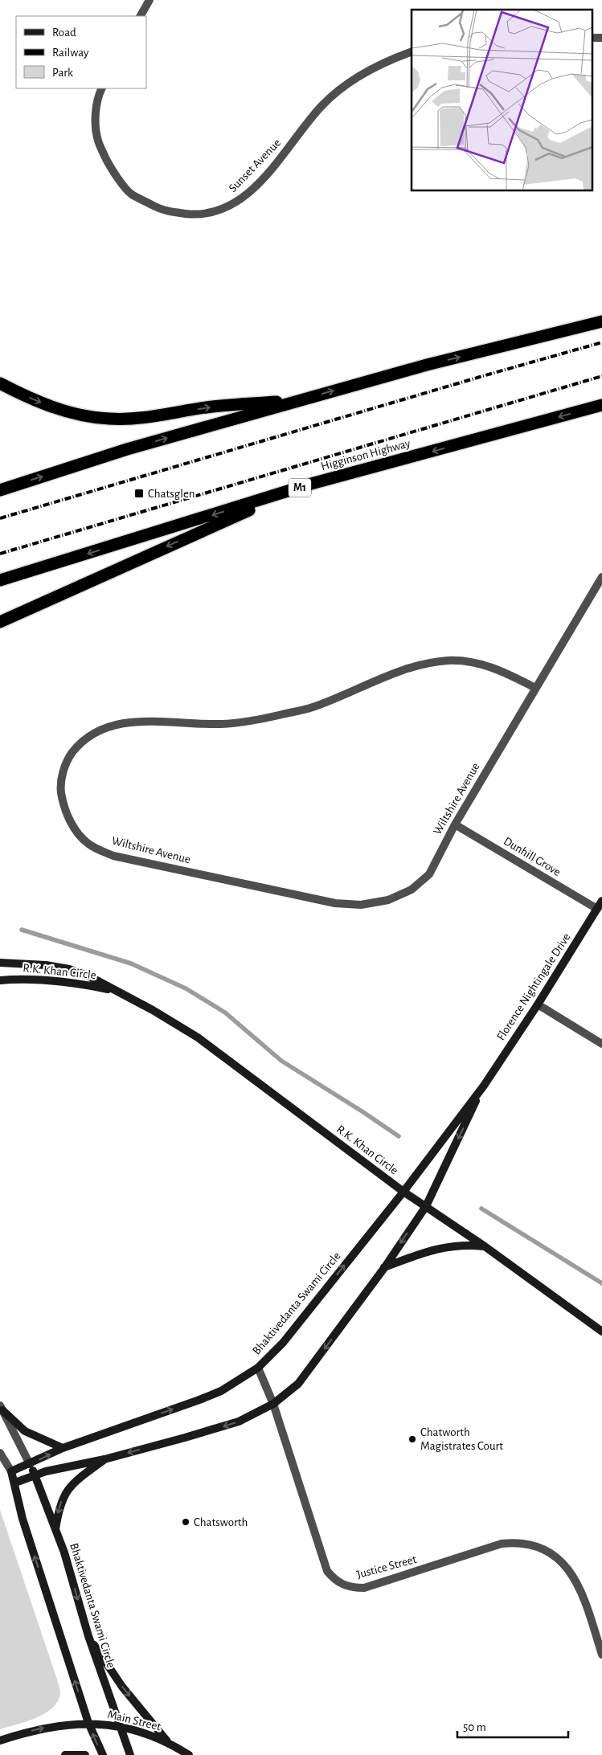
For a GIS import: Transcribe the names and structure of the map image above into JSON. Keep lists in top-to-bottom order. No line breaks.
{"streets":{"highway":["Higginson Highway","M1"],"street":["Sunset Avenue","Wiltshire Avenue","Dunhill Grove","R.K. Khan Circle","Florence Nightingale Drive","Bhaktivedanta Swami Circle","Justice Street","Main Street"]},"crossings":[["Wiltshire Avenue","Dunhill Grove"],["Dunhill Grove","Florence Nightingale Drive"],["R.K. Khan Circle","Florence Nightingale Drive"],["R.K. Khan Circle","Bhaktivedanta Swami Circle"],["Florence Nightingale Drive","Bhaktivedanta Swami Circle"],["Bhaktivedanta Swami Circle","Justice Street"],["Bhaktivedanta Swami Circle","Main Street"]],"one_way":["Main Street"],"places":{"transit":["Chatsglen"],"other":["Chatworth Magistrates Court","Chatsworth"]},"legend":["Road","Railway","Park"],"scale_bar":"50 m"}
